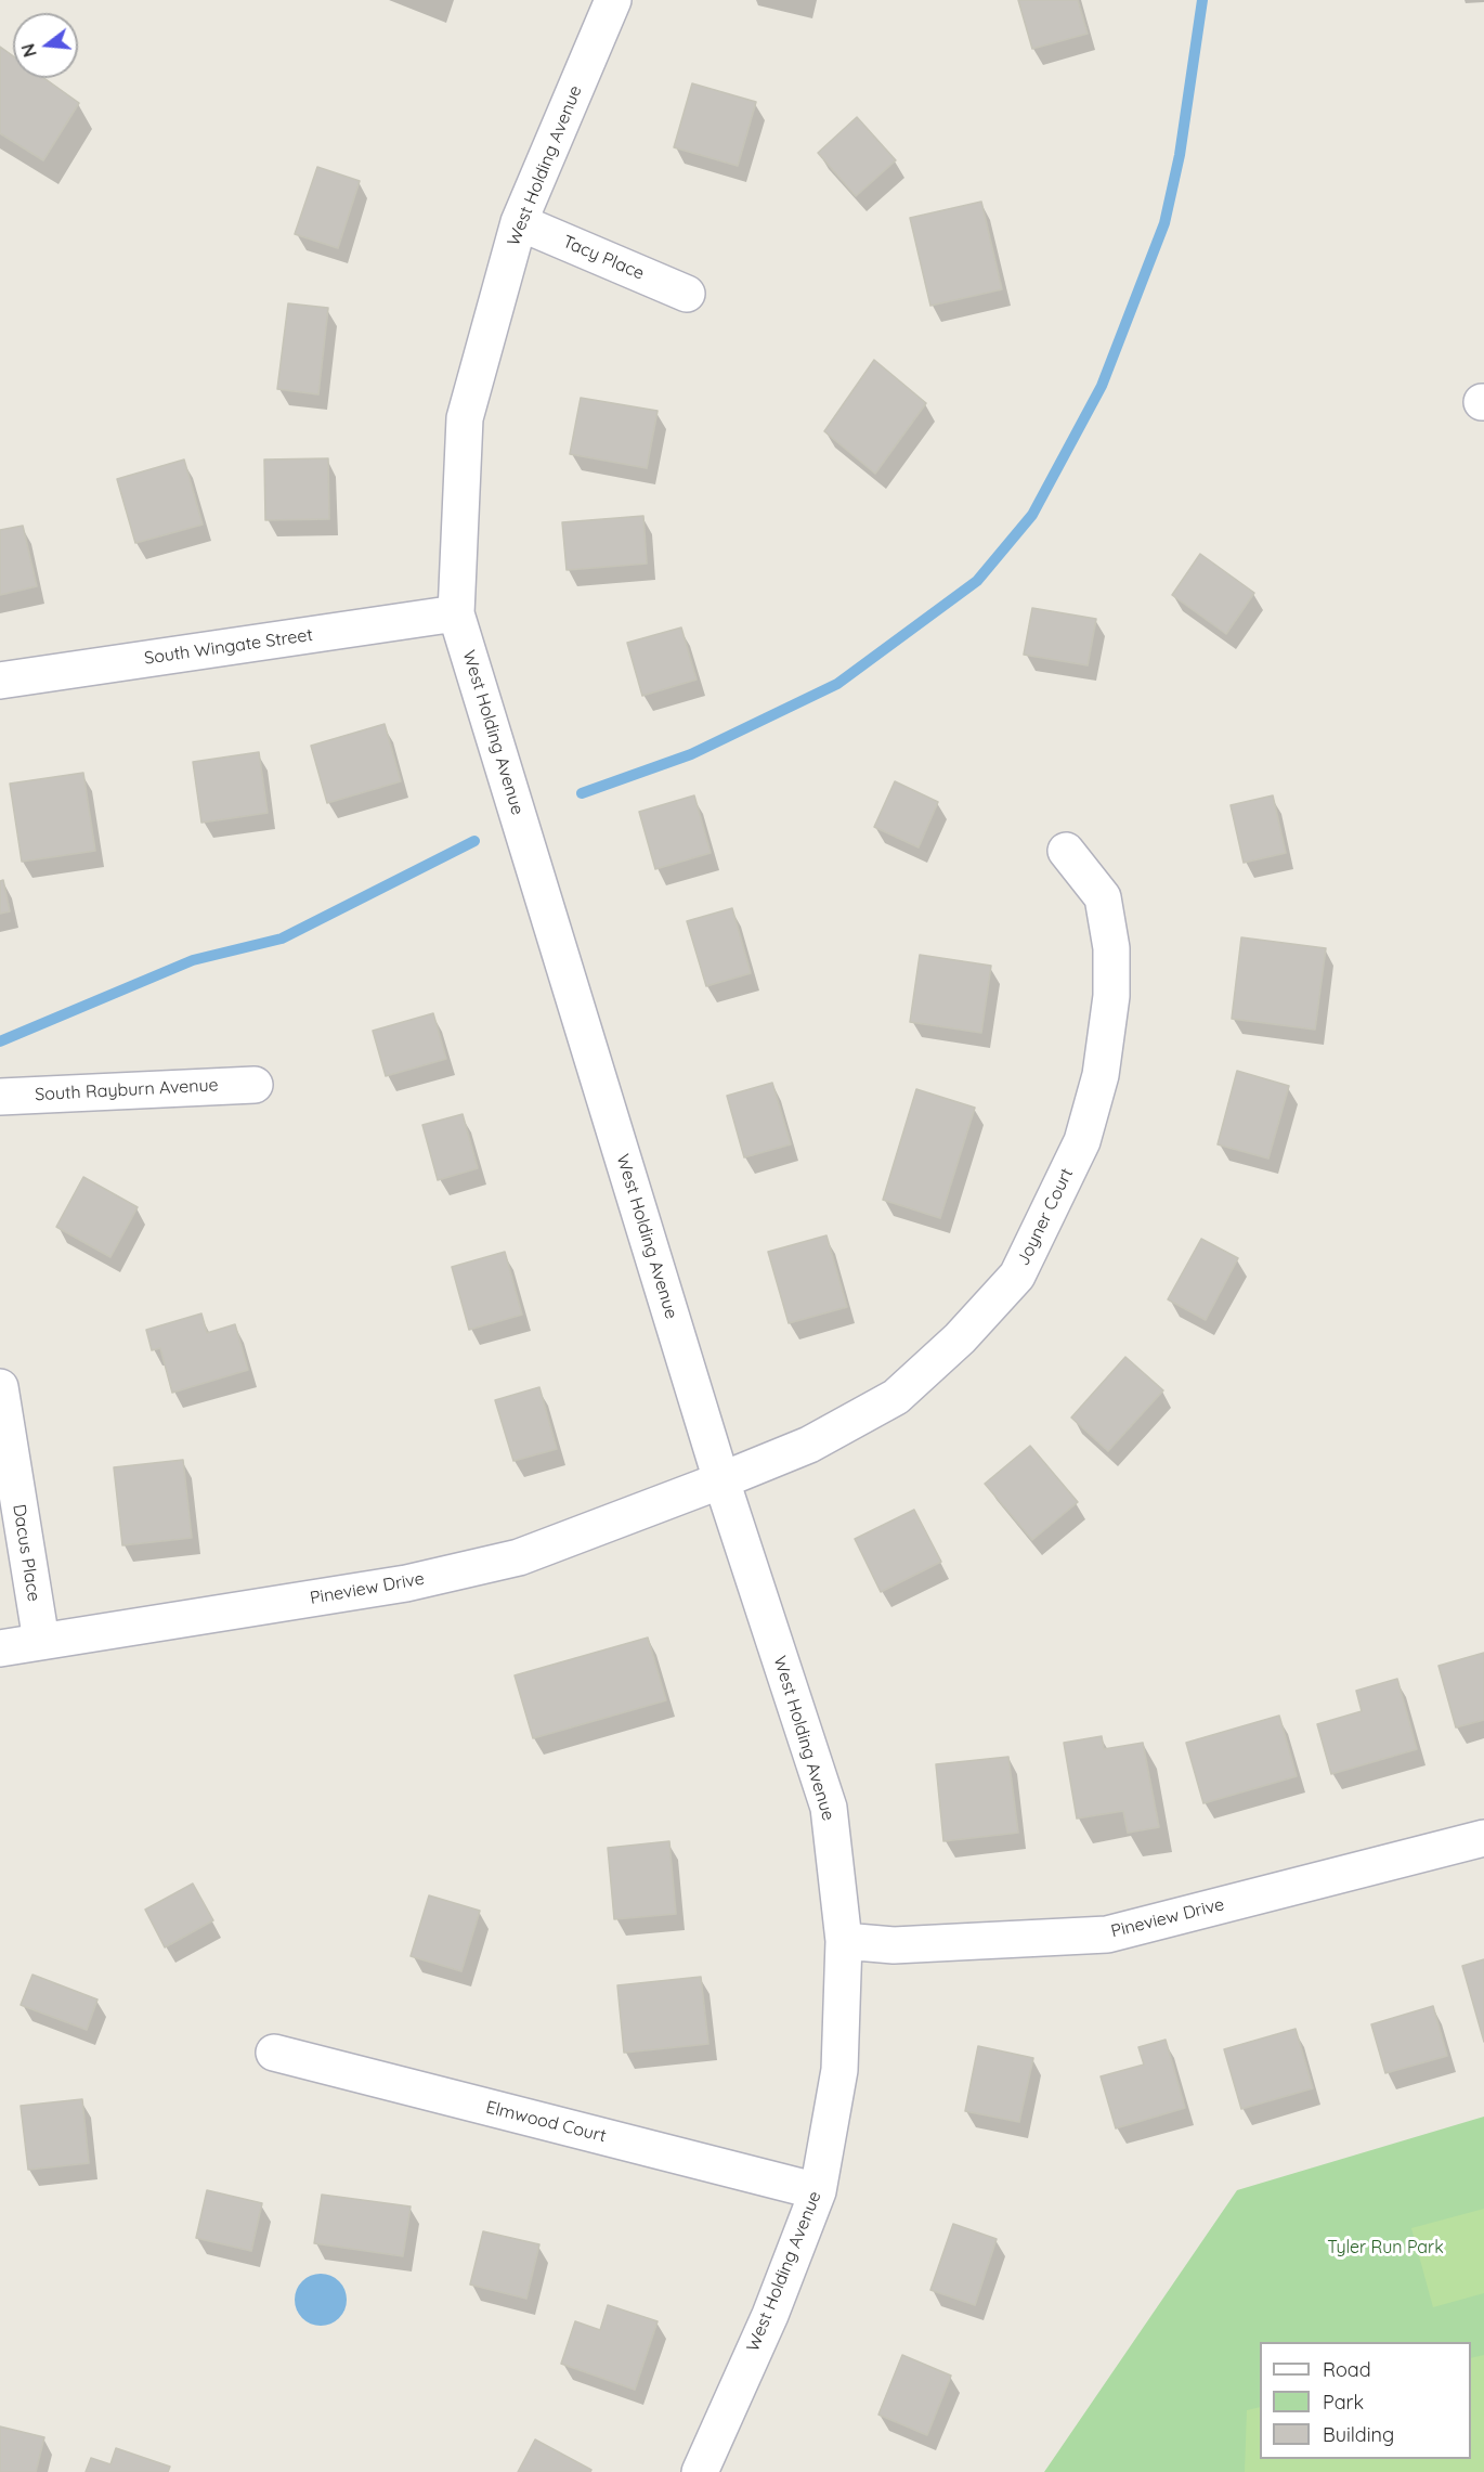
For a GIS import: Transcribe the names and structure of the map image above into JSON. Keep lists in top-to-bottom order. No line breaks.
{"streets":{"street":["West Holding Avenue","Tacy Place","South Wingate Street","South Rayburn Avenue","Joyner Court","Dacus Place","Pineview Drive","Elmwood Court"]},"crossings":[["West Holding Avenue","Tacy Place"],["West Holding Avenue","South Wingate Street"],["West Holding Avenue","Joyner Court"],["West Holding Avenue","Pineview Drive"],["West Holding Avenue","Elmwood Court"],["Joyner Court","Pineview Drive"],["Dacus Place","Pineview Drive"]],"parks":["Tyler Run Park"],"legend":["Road","Park","Building"],"north":"left"}
